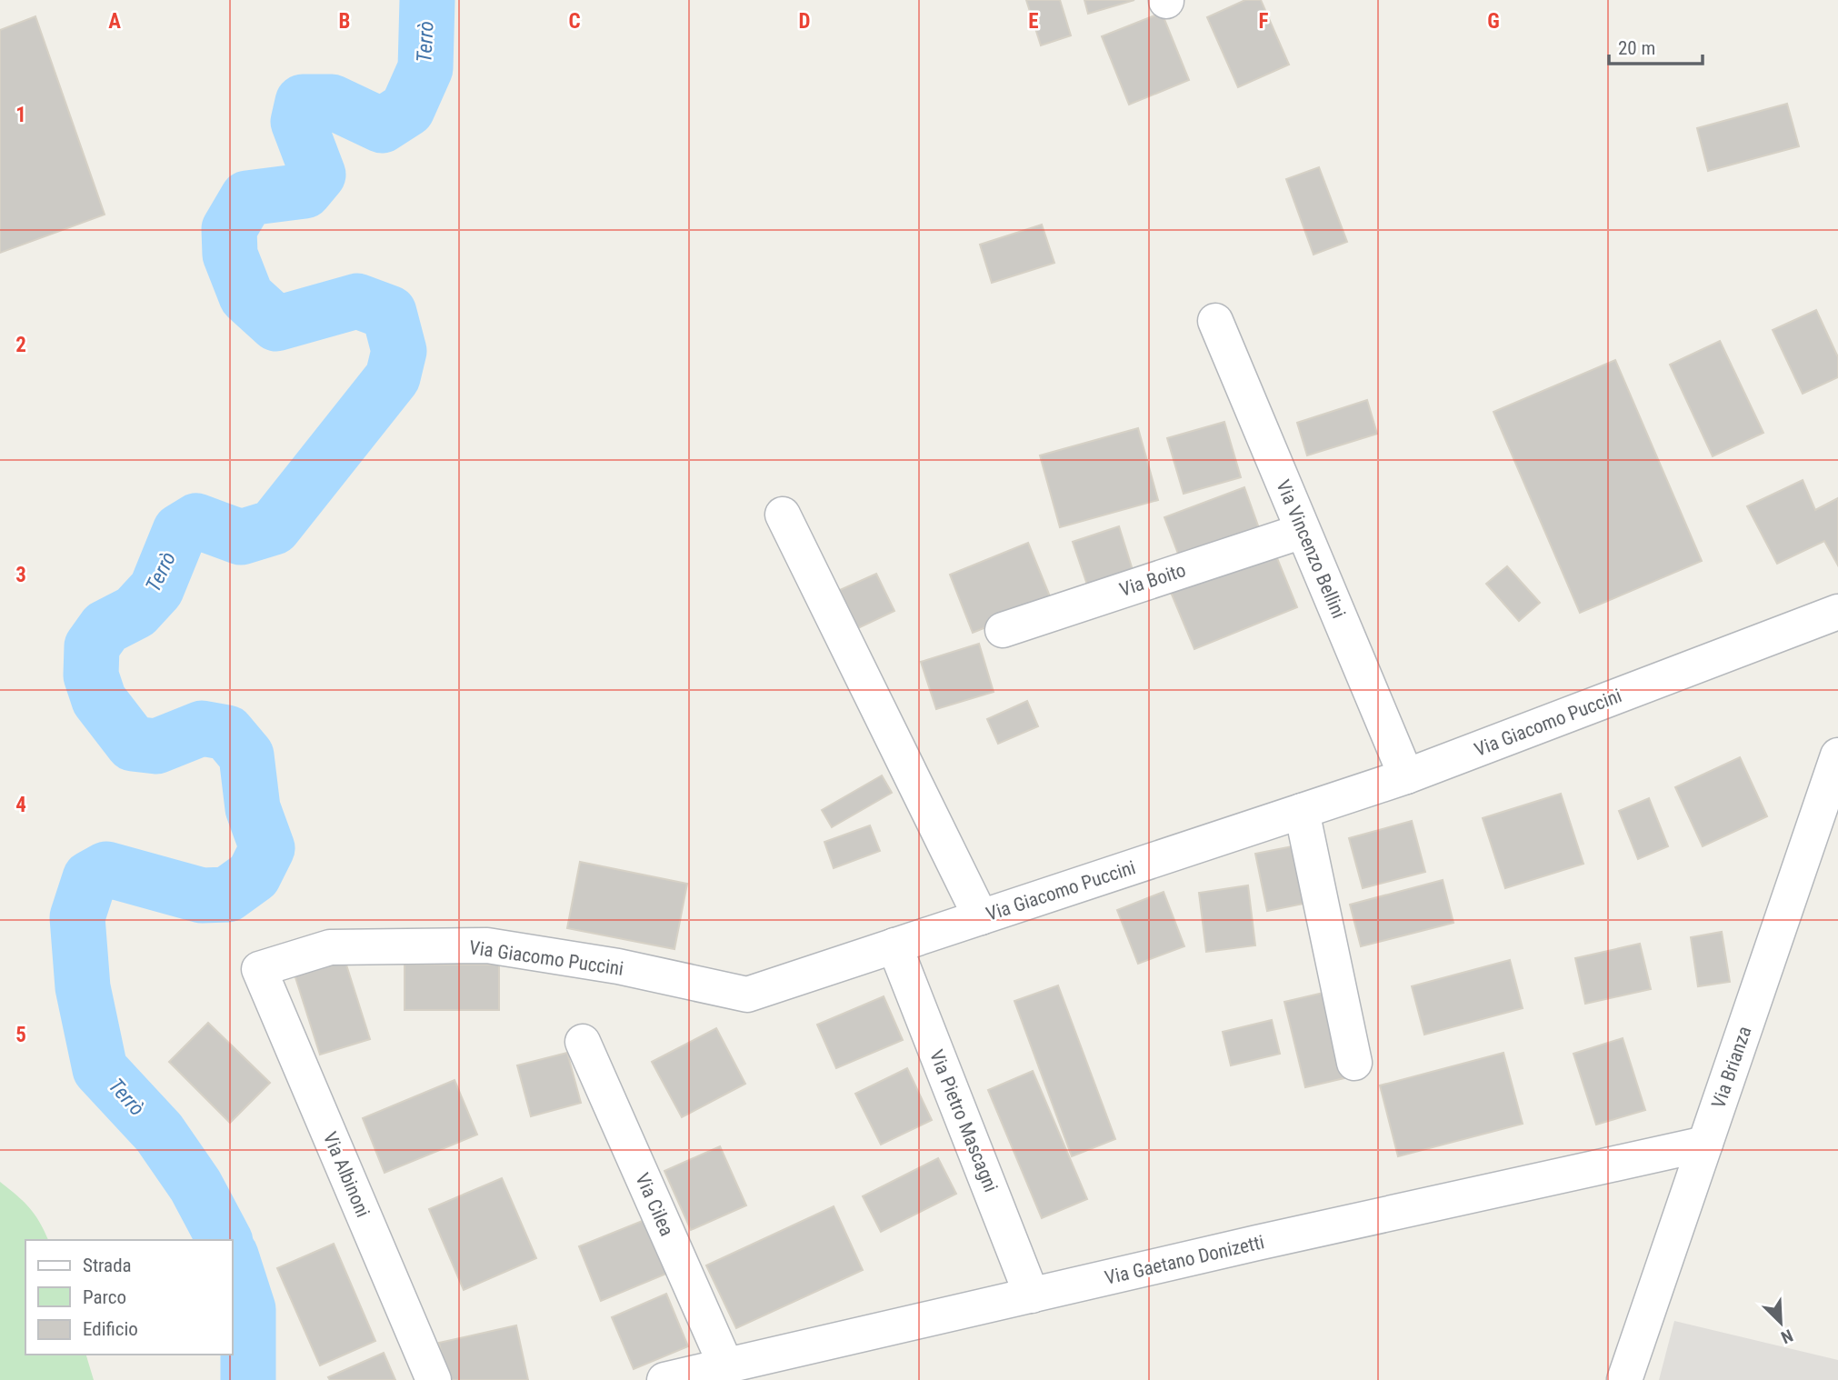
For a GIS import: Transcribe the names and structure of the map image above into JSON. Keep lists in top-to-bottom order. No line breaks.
{"streets":{"street":["Via Vincenzo Bellini","Via Boito","Via Giacomo Puccini","Via Brianza","Via Pietro Mascagni","Via Albinoni","Via Cilea","Via Gaetano Donizetti"]},"crossings":[["Via Vincenzo Bellini","Via Boito"],["Via Vincenzo Bellini","Via Giacomo Puccini"],["Via Giacomo Puccini","Via Pietro Mascagni"],["Via Giacomo Puccini","Via Albinoni"],["Via Brianza","Via Gaetano Donizetti"],["Via Pietro Mascagni","Via Gaetano Donizetti"],["Via Cilea","Via Gaetano Donizetti"]],"water":["Terrò"],"legend":["Strada","Parco","Edificio"],"scale_bar":"20 m","north":"bottom right","grid":{"columns":["A","B","C","D","E","F","G"],"rows":["1","2","3","4","5"]}}
